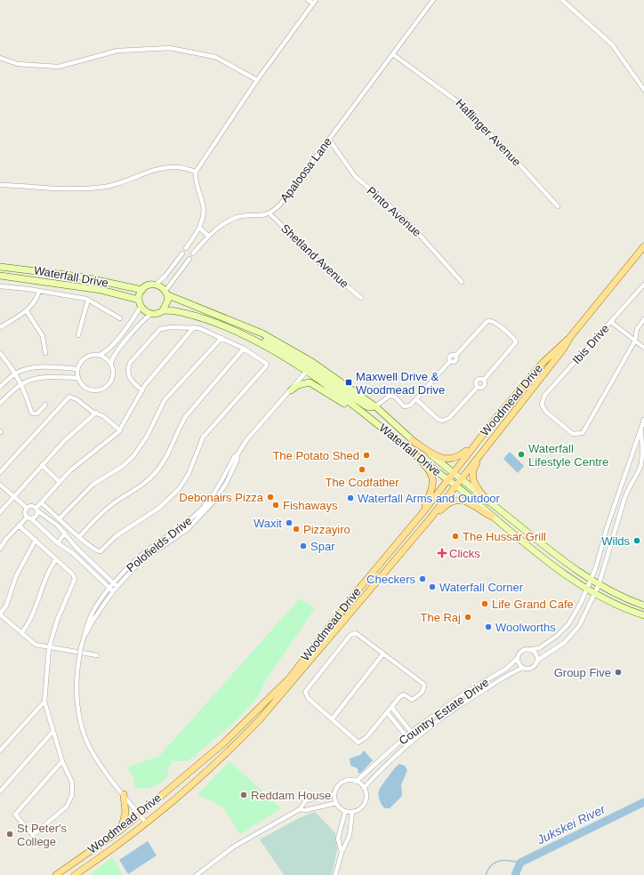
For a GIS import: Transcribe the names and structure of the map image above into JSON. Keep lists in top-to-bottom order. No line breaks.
{"streets":{"main road":["Waterfall Drive","Woodmead Drive"],"street":["Haflinger Avenue","Apaloosa Lane","Pinto Avenue","Shetland Avenue","Ibis Drive","Polofields Drive","Country Estate Drive"]},"crossings":[["Haflinger Avenue","Apaloosa Lane"],["Apaloosa Lane","Pinto Avenue"],["Apaloosa Lane","Shetland Avenue"],["Waterfall Drive","Woodmead Drive"],["Waterfall Drive","Polofields Drive"],["Woodmead Drive","Polofields Drive"]],"water":["Jukskei River"],"places":{"transit":["Maxwell Drive & Woodmead Drive"],"other":["Waterfall Lifestyle Centre","The Potato Shed","The Codfather","Debonairs Pizza","Waterfall Arms and Outdoor","Fishaways","Waxit","Pizzayiro","The Hussar Grill","Wilds","Spar","Checkers","Waterfall Corner","Life Grand Cafe","The Raj","Woolworths","Group Five","Reddam House","St Peter's College"],"health":["Clicks"]}}
